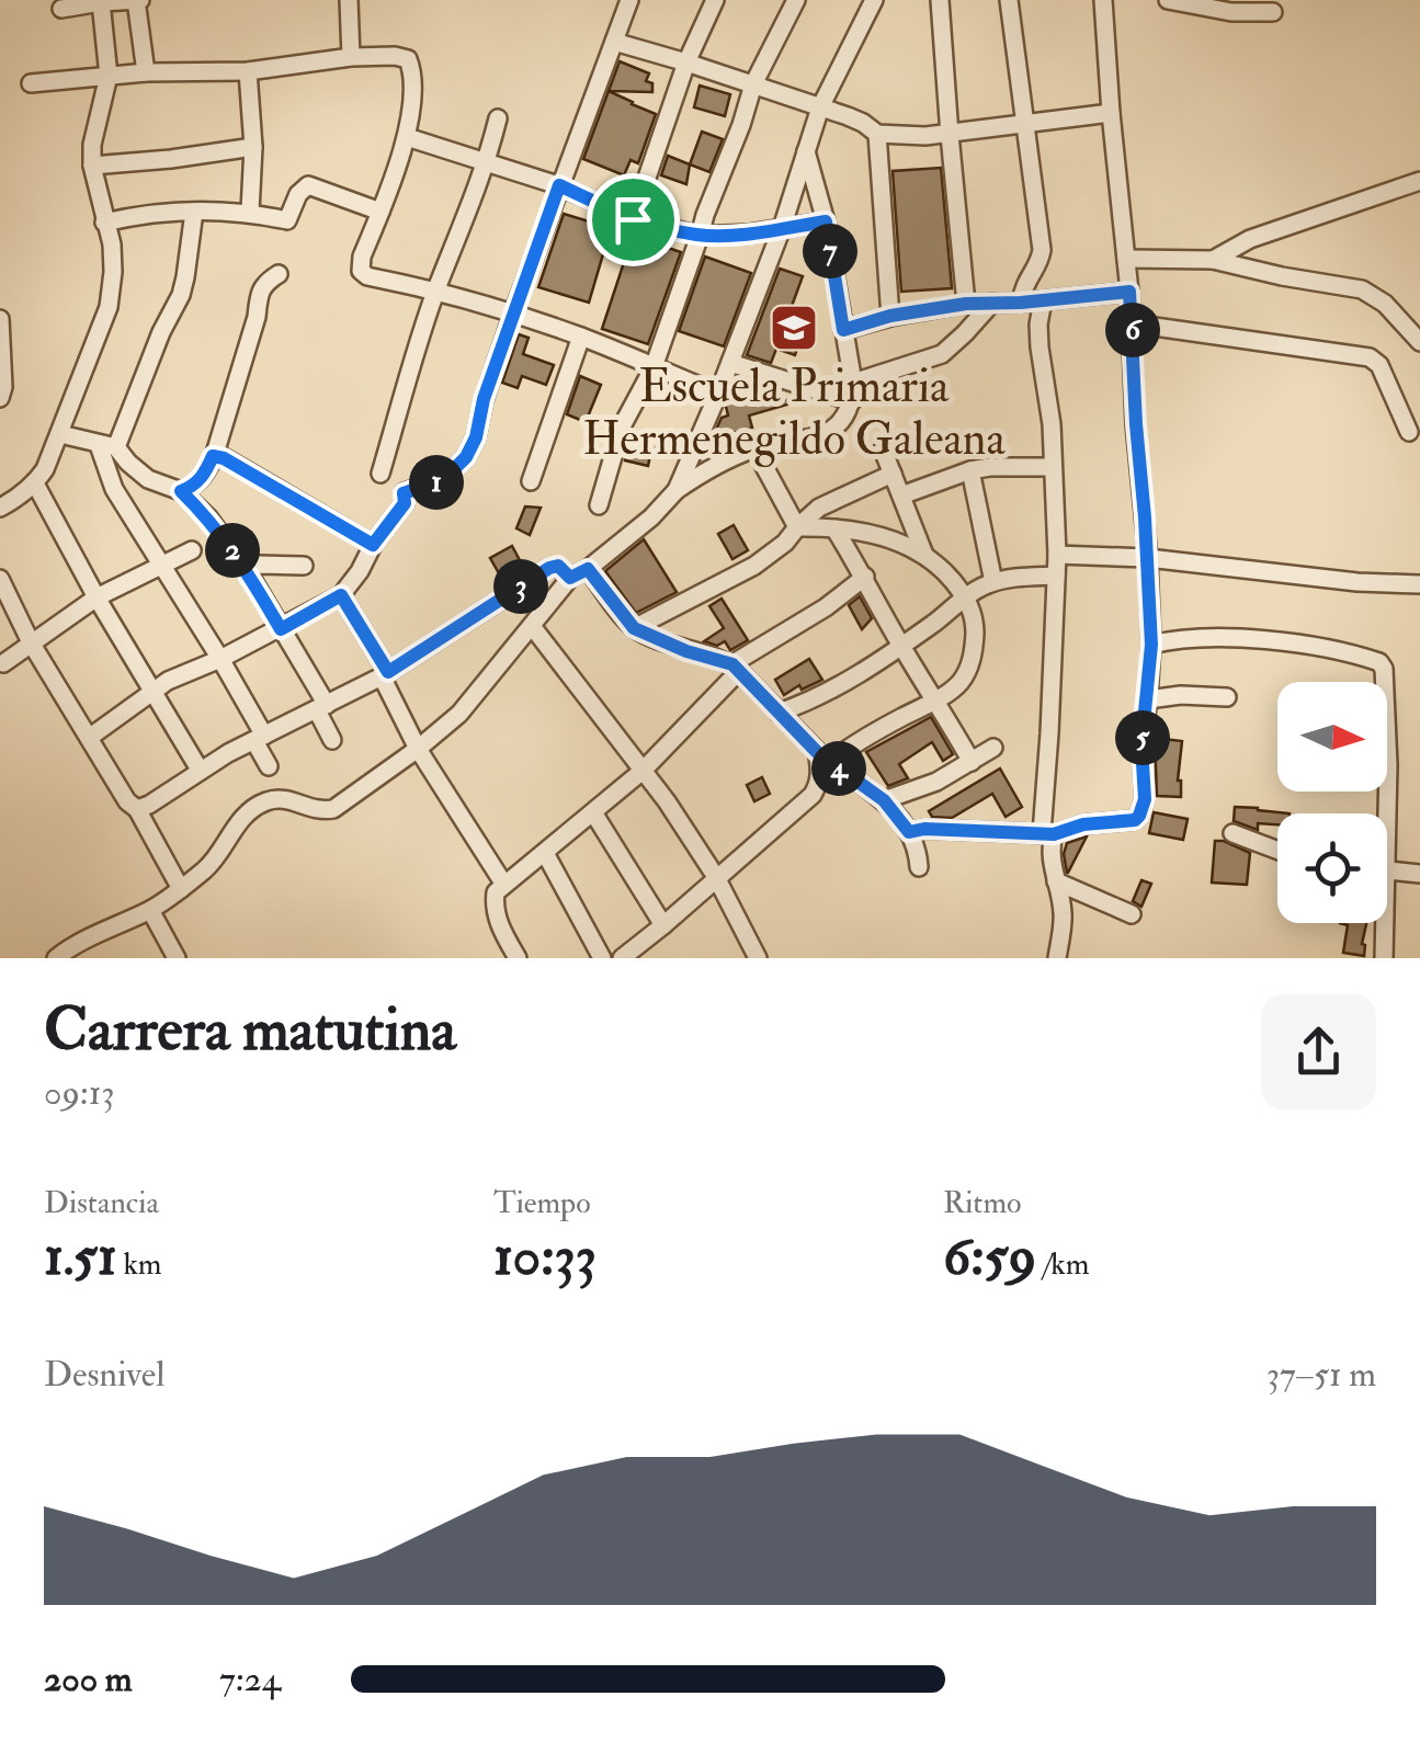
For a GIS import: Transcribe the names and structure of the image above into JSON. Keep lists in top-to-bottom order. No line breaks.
{"places":{"school or university":["Escuela Primaria Hermenegildo Galeana"]},"north":"right","page":{"pins":["7","6","1","2","3","5","4"],"heading":["Carrera matutina","09:13"],"stats":[["Distancia","1.51 km"],["Tiempo","10:33"],["Ritmo","6:59 /km"]],"chart":["Desnivel","37–51 m"],"list":[{"name":"200 m","note":"7:24"}]}}
